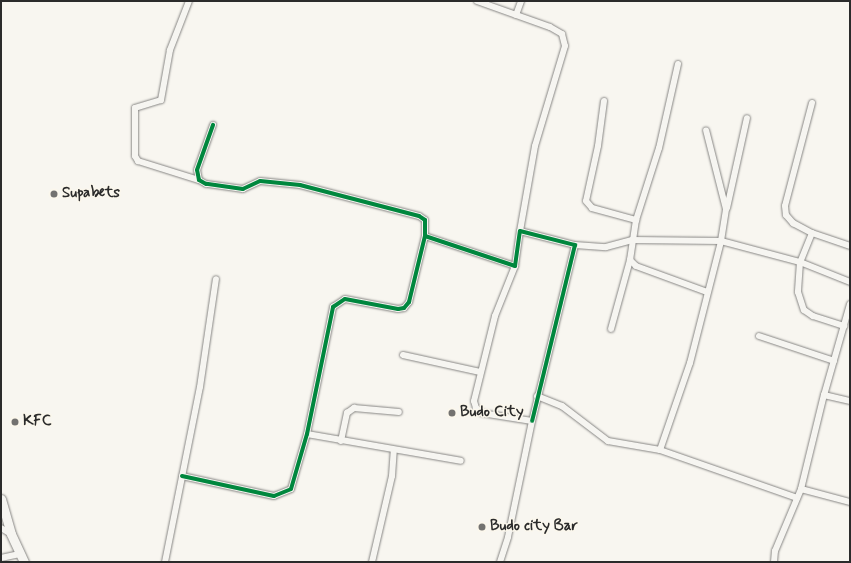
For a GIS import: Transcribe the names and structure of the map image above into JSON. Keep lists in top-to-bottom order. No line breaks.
{"places":["Supabets","Budo City","KFC","Budo city Bar"]}
